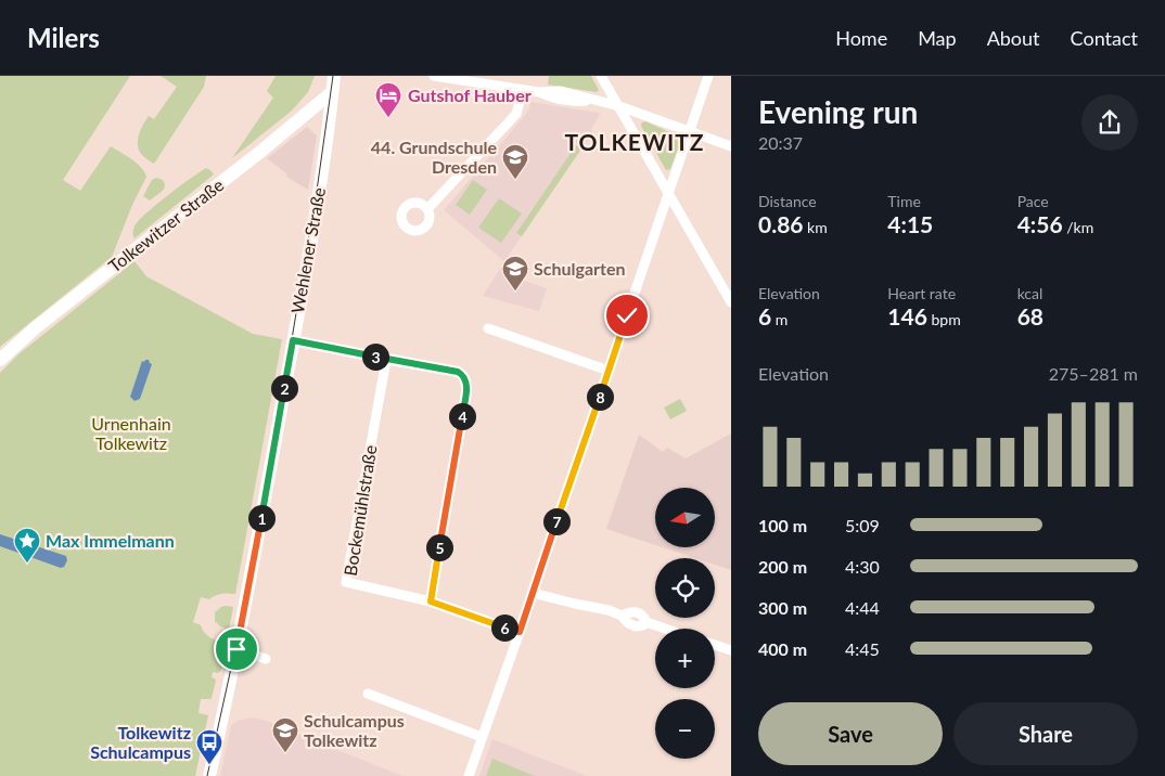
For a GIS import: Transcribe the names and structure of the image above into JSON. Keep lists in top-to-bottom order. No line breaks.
{"streets":{"main road":["Tolkewitzer Straße","Wehlener Straße"],"street":["Bockemühlstraße"]},"crossings":[["Tolkewitzer Straße","Wehlener Straße"]],"districts":["TOLKEWITZ"],"parks":["Urnenhain Tolkewitz"],"places":{"hotel":["Gutshof Hauber"],"school or university":["44. Grundschule Dresden","Schulgarten","Schulcampus Tolkewitz"],"place":["Max Immelmann"],"bus stop":["Tolkewitz Schulcampus"]},"north":"left","page":{"header":"Milers","nav":["Home","Map","About","Contact"],"heading":["Evening run","20:37"],"stats":[["Distance","0.86 km"],["Time","4:15"],["Pace","4:56 /km"],["Elevation","6 m"],["Heart rate","146 bpm"],["kcal","68"]],"pins":["3","2","8","4","1","7","5","6"],"chart":["Elevation","275–281 m"],"map_buttons":["+","−"],"list":[{"name":"100 m","note":"5:09"},{"name":"200 m","note":"4:30"},{"name":"300 m","note":"4:44"},{"name":"400 m","note":"4:45"}],"buttons":["Save","Share"]}}
